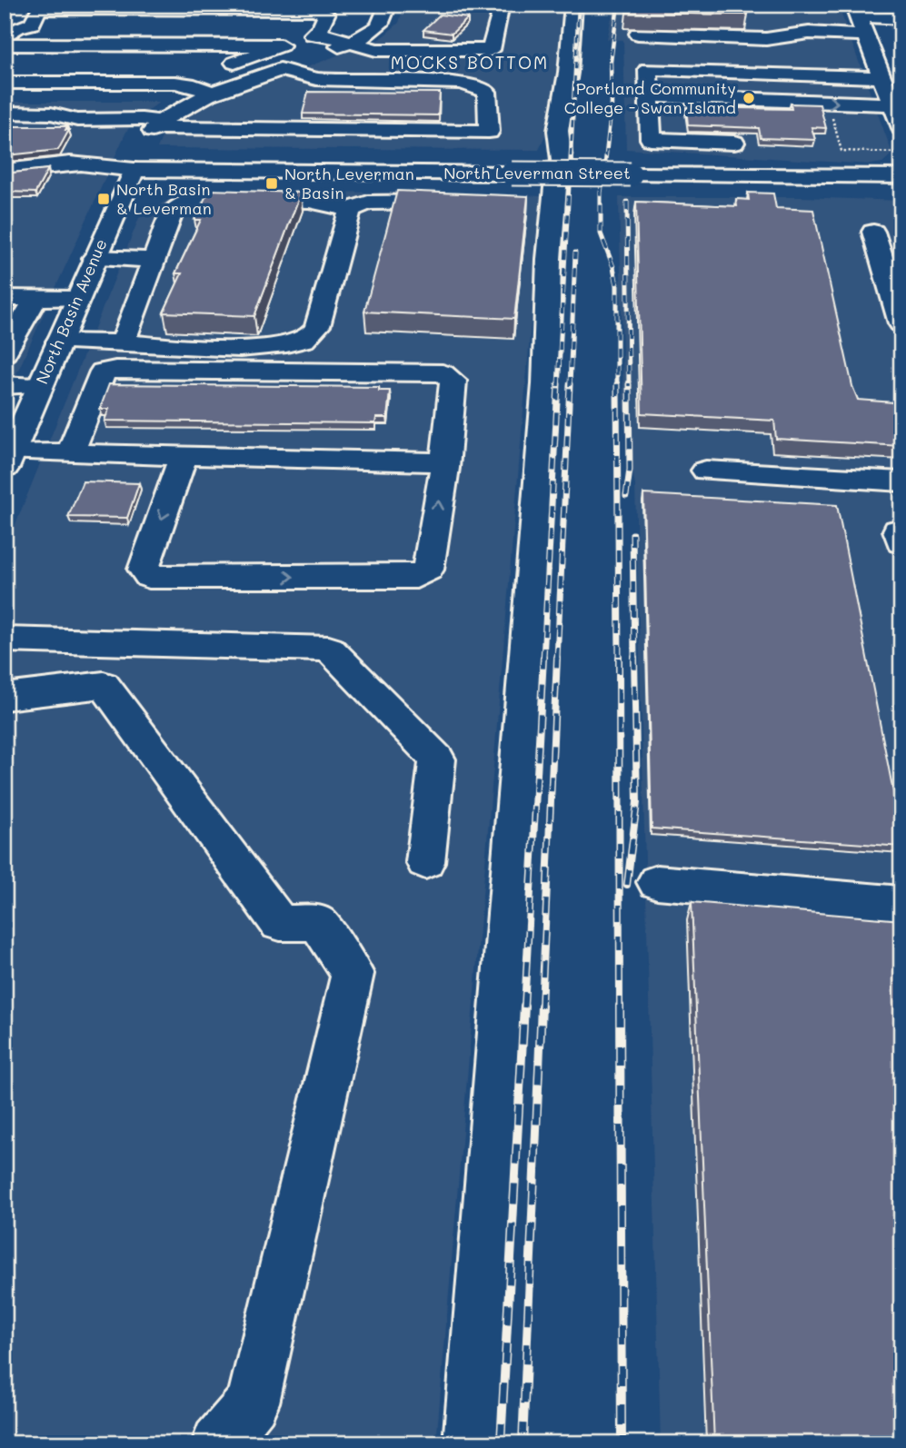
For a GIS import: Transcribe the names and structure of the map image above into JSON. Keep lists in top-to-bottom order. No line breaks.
{"streets":{"street":["North Leverman Street","North Basin Avenue"]},"crossings":[["North Leverman Street","North Basin Avenue"]],"districts":["MOCKS BOTTOM"],"places":{"other":["Portland Community College - Swan Island"],"transit":["North Leverman & Basin","North Basin & Leverman"]}}
